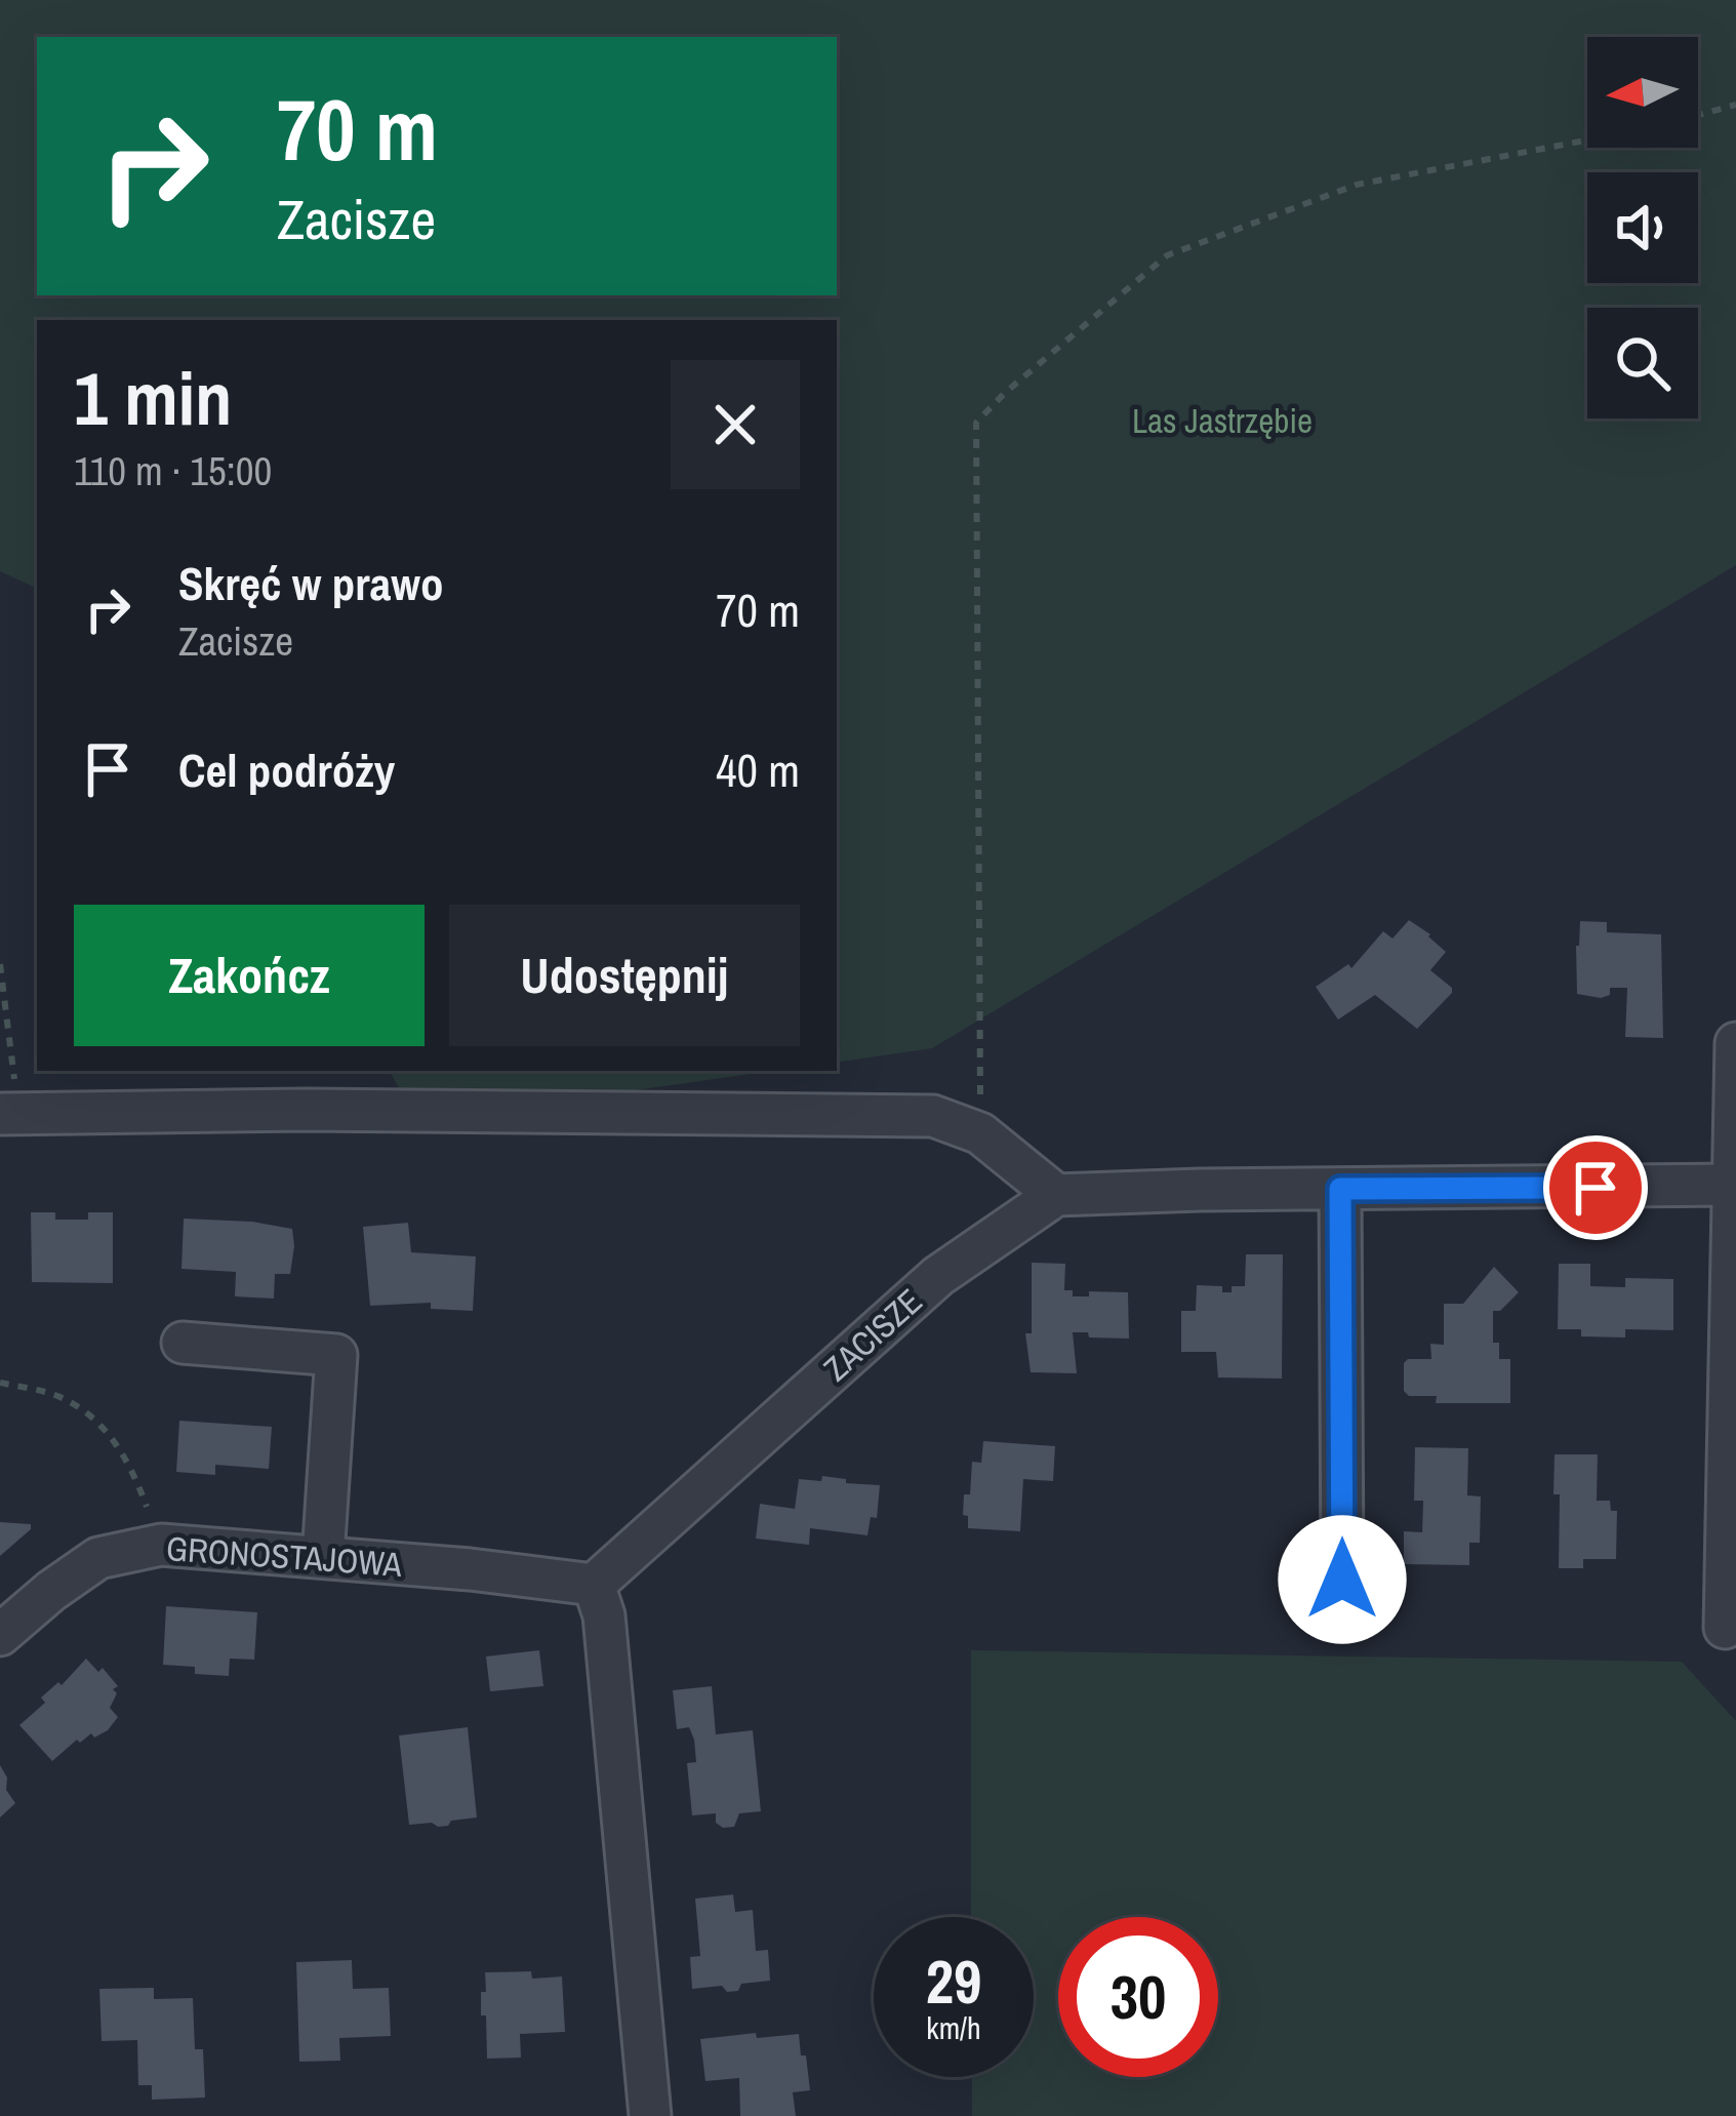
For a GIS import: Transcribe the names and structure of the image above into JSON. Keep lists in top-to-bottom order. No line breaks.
{"streets":{"street":["ZACISZE","GRONOSTAJOWA"]},"crossings":[["ZACISZE","GRONOSTAJOWA"]],"parks":["Las Jastrzębie"],"north":"left","page":{"turn":["70 m","Zacisze"],"heading":["1 min","110 m · 15:00"],"list":[{"name":"Skręć w prawo","note":"Zacisze","value":"70 m"},{"name":"Cel podróży","value":"40 m"}],"buttons":["Zakończ","Udostępnij"],"speed":"29 km/h","limit":"30"}}
